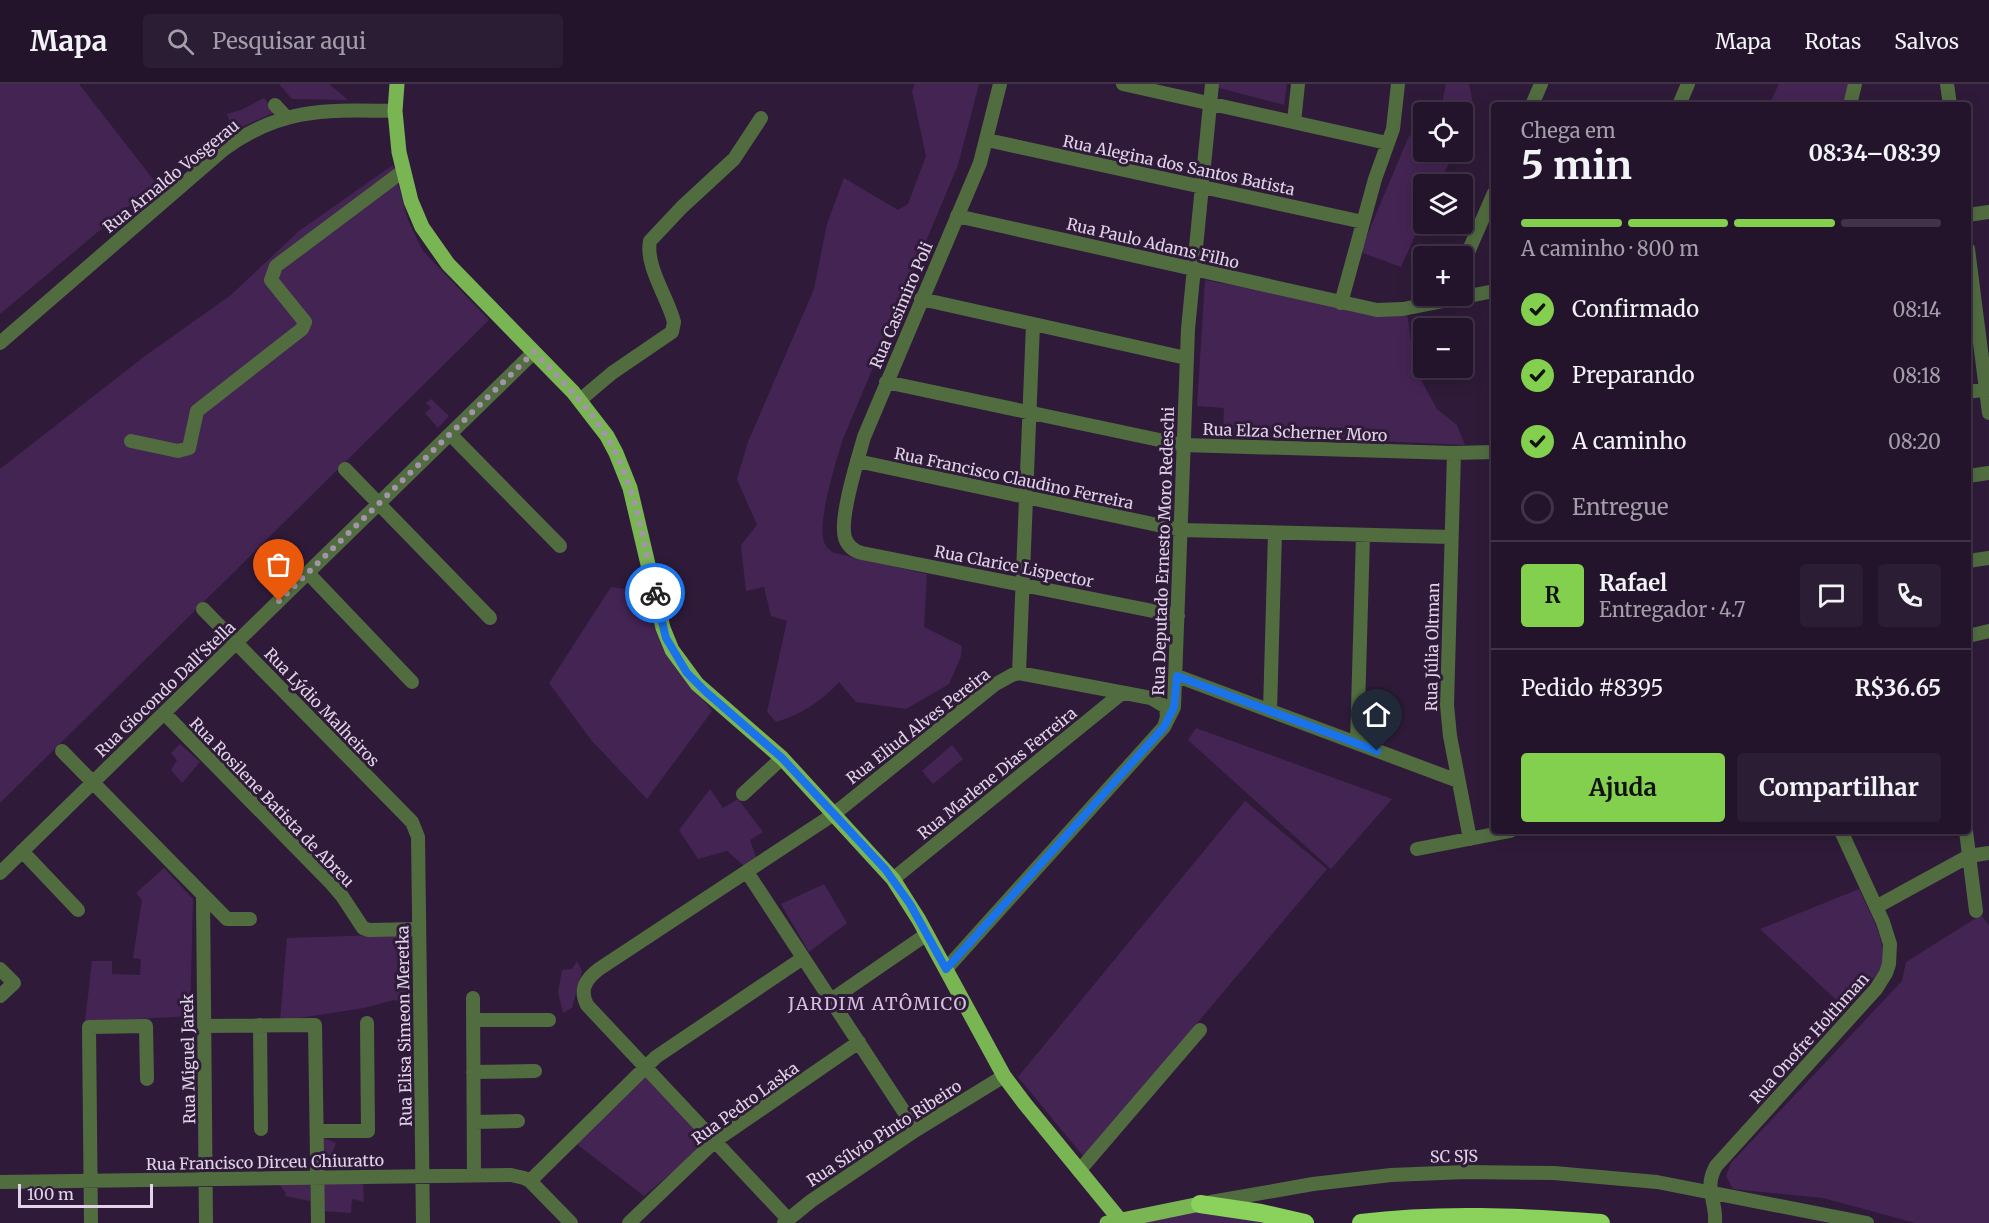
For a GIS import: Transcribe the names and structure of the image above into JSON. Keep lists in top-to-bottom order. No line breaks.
{"streets":{"street":["Rua Alegina dos Santos Batista","Rua Arnaldo Vosgerau","Rua Paulo Adams Filho","Rua Casimiro Poli","Rua Elza Scherner Moro","Rua Francisco Claudino Ferreira","Rua Deputado Ernesto Moro Redeschi","Rua Clarice Lispector","Rua Júlia Oltman","Rua Giocondo Dall'Stella","Rua Lýdio Malheiros","Rua Eliud Alves Pereira","Rua Marlene Dias Ferreira","Rua Rosilene Batista de Abreu","Rua Elisa Simeon Meretka","Rua Onofre Holthman","Rua Miguel Jarek","Rua Pedro Laska","Rua Sílvio Pinto Ribeiro","SC SJS","Rua Francisco Dirceu Chiuratto"]},"crossings":[["Rua Alegina dos Santos Batista","Rua Casimiro Poli"],["Rua Alegina dos Santos Batista","Rua Deputado Ernesto Moro Redeschi"],["Rua Paulo Adams Filho","Rua Casimiro Poli"],["Rua Paulo Adams Filho","Rua Deputado Ernesto Moro Redeschi"],["Rua Casimiro Poli","Rua Elza Scherner Moro"],["Rua Casimiro Poli","Rua Francisco Claudino Ferreira"],["Rua Casimiro Poli","Rua Clarice Lispector"],["Rua Elza Scherner Moro","Rua Deputado Ernesto Moro Redeschi"],["Rua Elza Scherner Moro","Rua Júlia Oltman"],["Rua Francisco Claudino Ferreira","Rua Deputado Ernesto Moro Redeschi"],["Rua Francisco Claudino Ferreira","Rua Júlia Oltman"],["Rua Deputado Ernesto Moro Redeschi","Rua Clarice Lispector"],["Rua Giocondo Dall'Stella","Rua Lýdio Malheiros"],["Rua Giocondo Dall'Stella","Rua Rosilene Batista de Abreu"],["Rua Lýdio Malheiros","Rua Elisa Simeon Meretka"],["Rua Rosilene Batista de Abreu","Rua Elisa Simeon Meretka"],["Rua Elisa Simeon Meretka","Rua Francisco Dirceu Chiuratto"],["Rua Onofre Holthman","SC SJS"],["Rua Miguel Jarek","Rua Francisco Dirceu Chiuratto"]],"districts":["JARDIM ATÔMICO"],"scale_bar":"100 m","page":{"header":"Mapa","search":"Pesquisar aqui","nav":["Mapa","Rotas","Salvos"],"map_buttons":["+","−"],"heading":["5 min","Chega em","08:34–08:39"],"panel":["Rafael","Entregador · 4.7","Pedido #8395","R$36.65"],"bar":"A caminho · 800 m","list":[["Confirmado","08:14"],["Preparando","08:18"],["A caminho","08:20"],"Entregue"],"round":"R","buttons":["Ajuda","Compartilhar"],"scale":"100 m"}}
